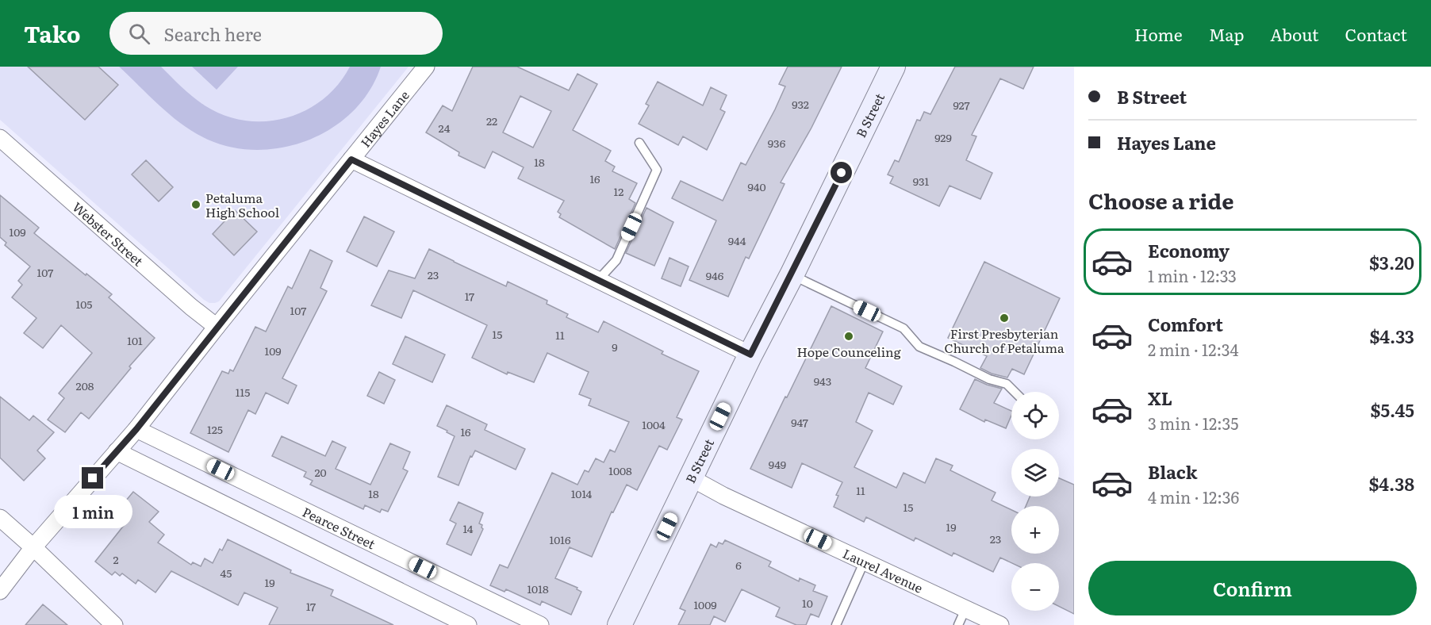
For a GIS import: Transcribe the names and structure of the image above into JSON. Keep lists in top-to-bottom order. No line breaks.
{"streets":{"street":["B Street","Hayes Lane","Webster Street","Pearce Street","Laurel Avenue"]},"crossings":[["B Street","Laurel Avenue"],["Hayes Lane","Webster Street"],["Hayes Lane","Pearce Street"]],"places":["Petaluma High School","First Presbyterian Church of Petaluma","Hope Counceling"],"house_numbers":["932","927","22","24","929","936","18","16","931","940","12","109","944","107","23","946","17","105","107","15","11","101","9","109","943","208","115","947","1004","125","16","949","1008","20","11","18","1014","15","19","14","23","1016","2","6","45","19","1018","10","1009","17"],"page":{"header":"Tako","search":"Search here","nav":["Home","Map","About","Contact"],"banner":["B Street","Hayes Lane"],"heading":"Choose a ride","list":[{"name":"Economy","note":"1 min · 12:33","value":"$3.20"},{"name":"Comfort","note":"2 min · 12:34","value":"$4.33"},{"name":"XL","note":"3 min · 12:35","value":"$5.45"},{"name":"Black","note":"4 min · 12:36","value":"$4.38"}],"map_buttons":["+","−"],"bubble":"1 min","buttons":"Confirm"}}
